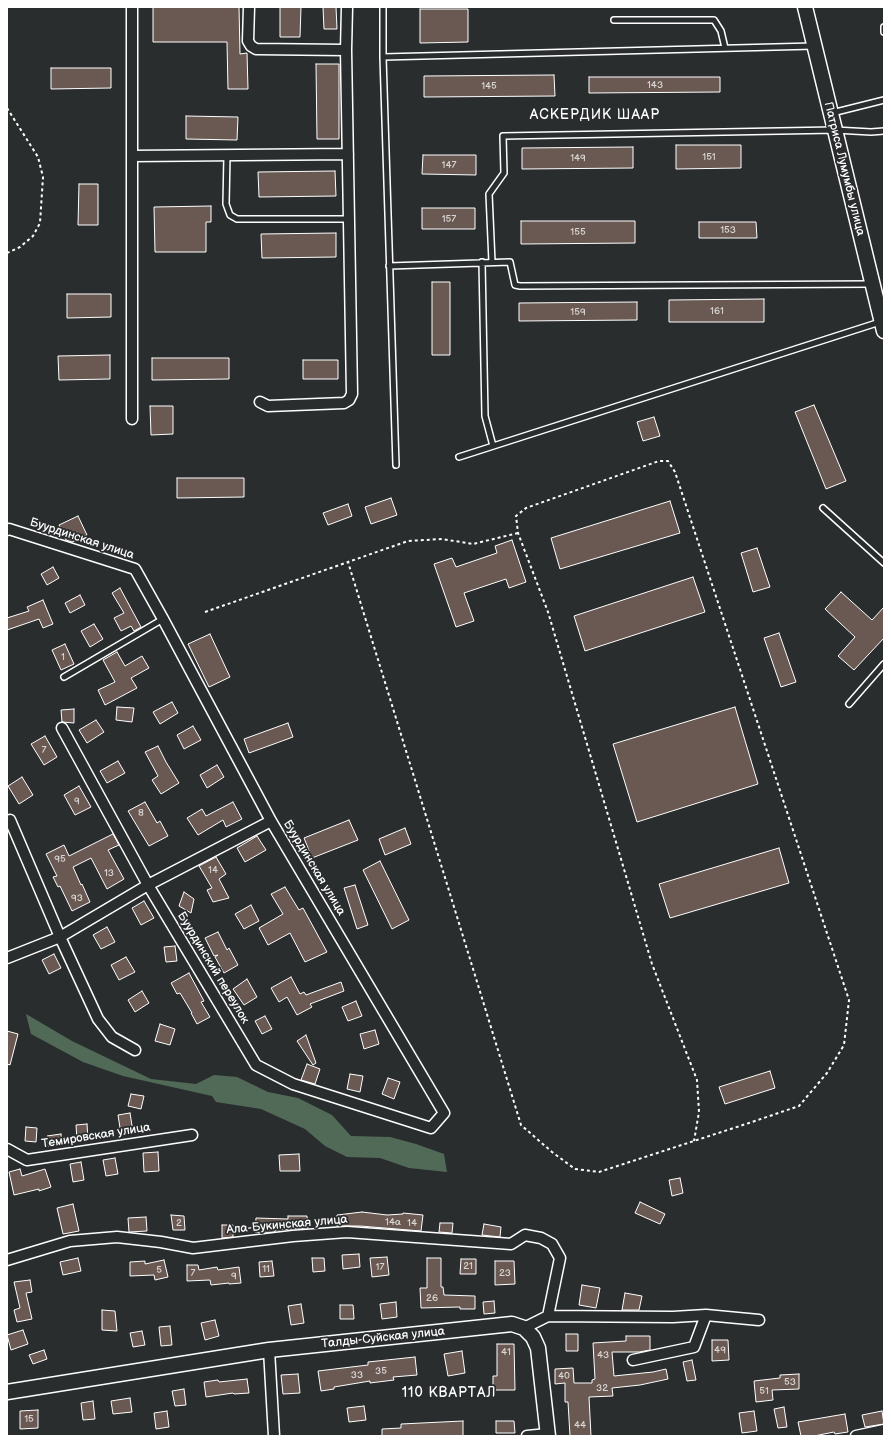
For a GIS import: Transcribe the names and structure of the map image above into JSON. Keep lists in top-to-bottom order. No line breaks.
{"streets":{"street":["Патриса Лумумбы улица","Буурдинская улица","Буурдинский переулок","Темировская улица","Ала-Букинская улица","Талды-Суйская улица"]},"crossings":[["Буурдинская улица","Буурдинский переулок"]],"districts":["АСКЕРДИК ШААР","110 КВАРТАЛ"],"house_numbers":["143","145","151","149","147","157","153","155","161","159","1","7","9","8","95","14","13","93","14а","2","14","21","17","11","5","7","23","9","26","49","41","43","35","33","40","53","32","51","15","44"]}
